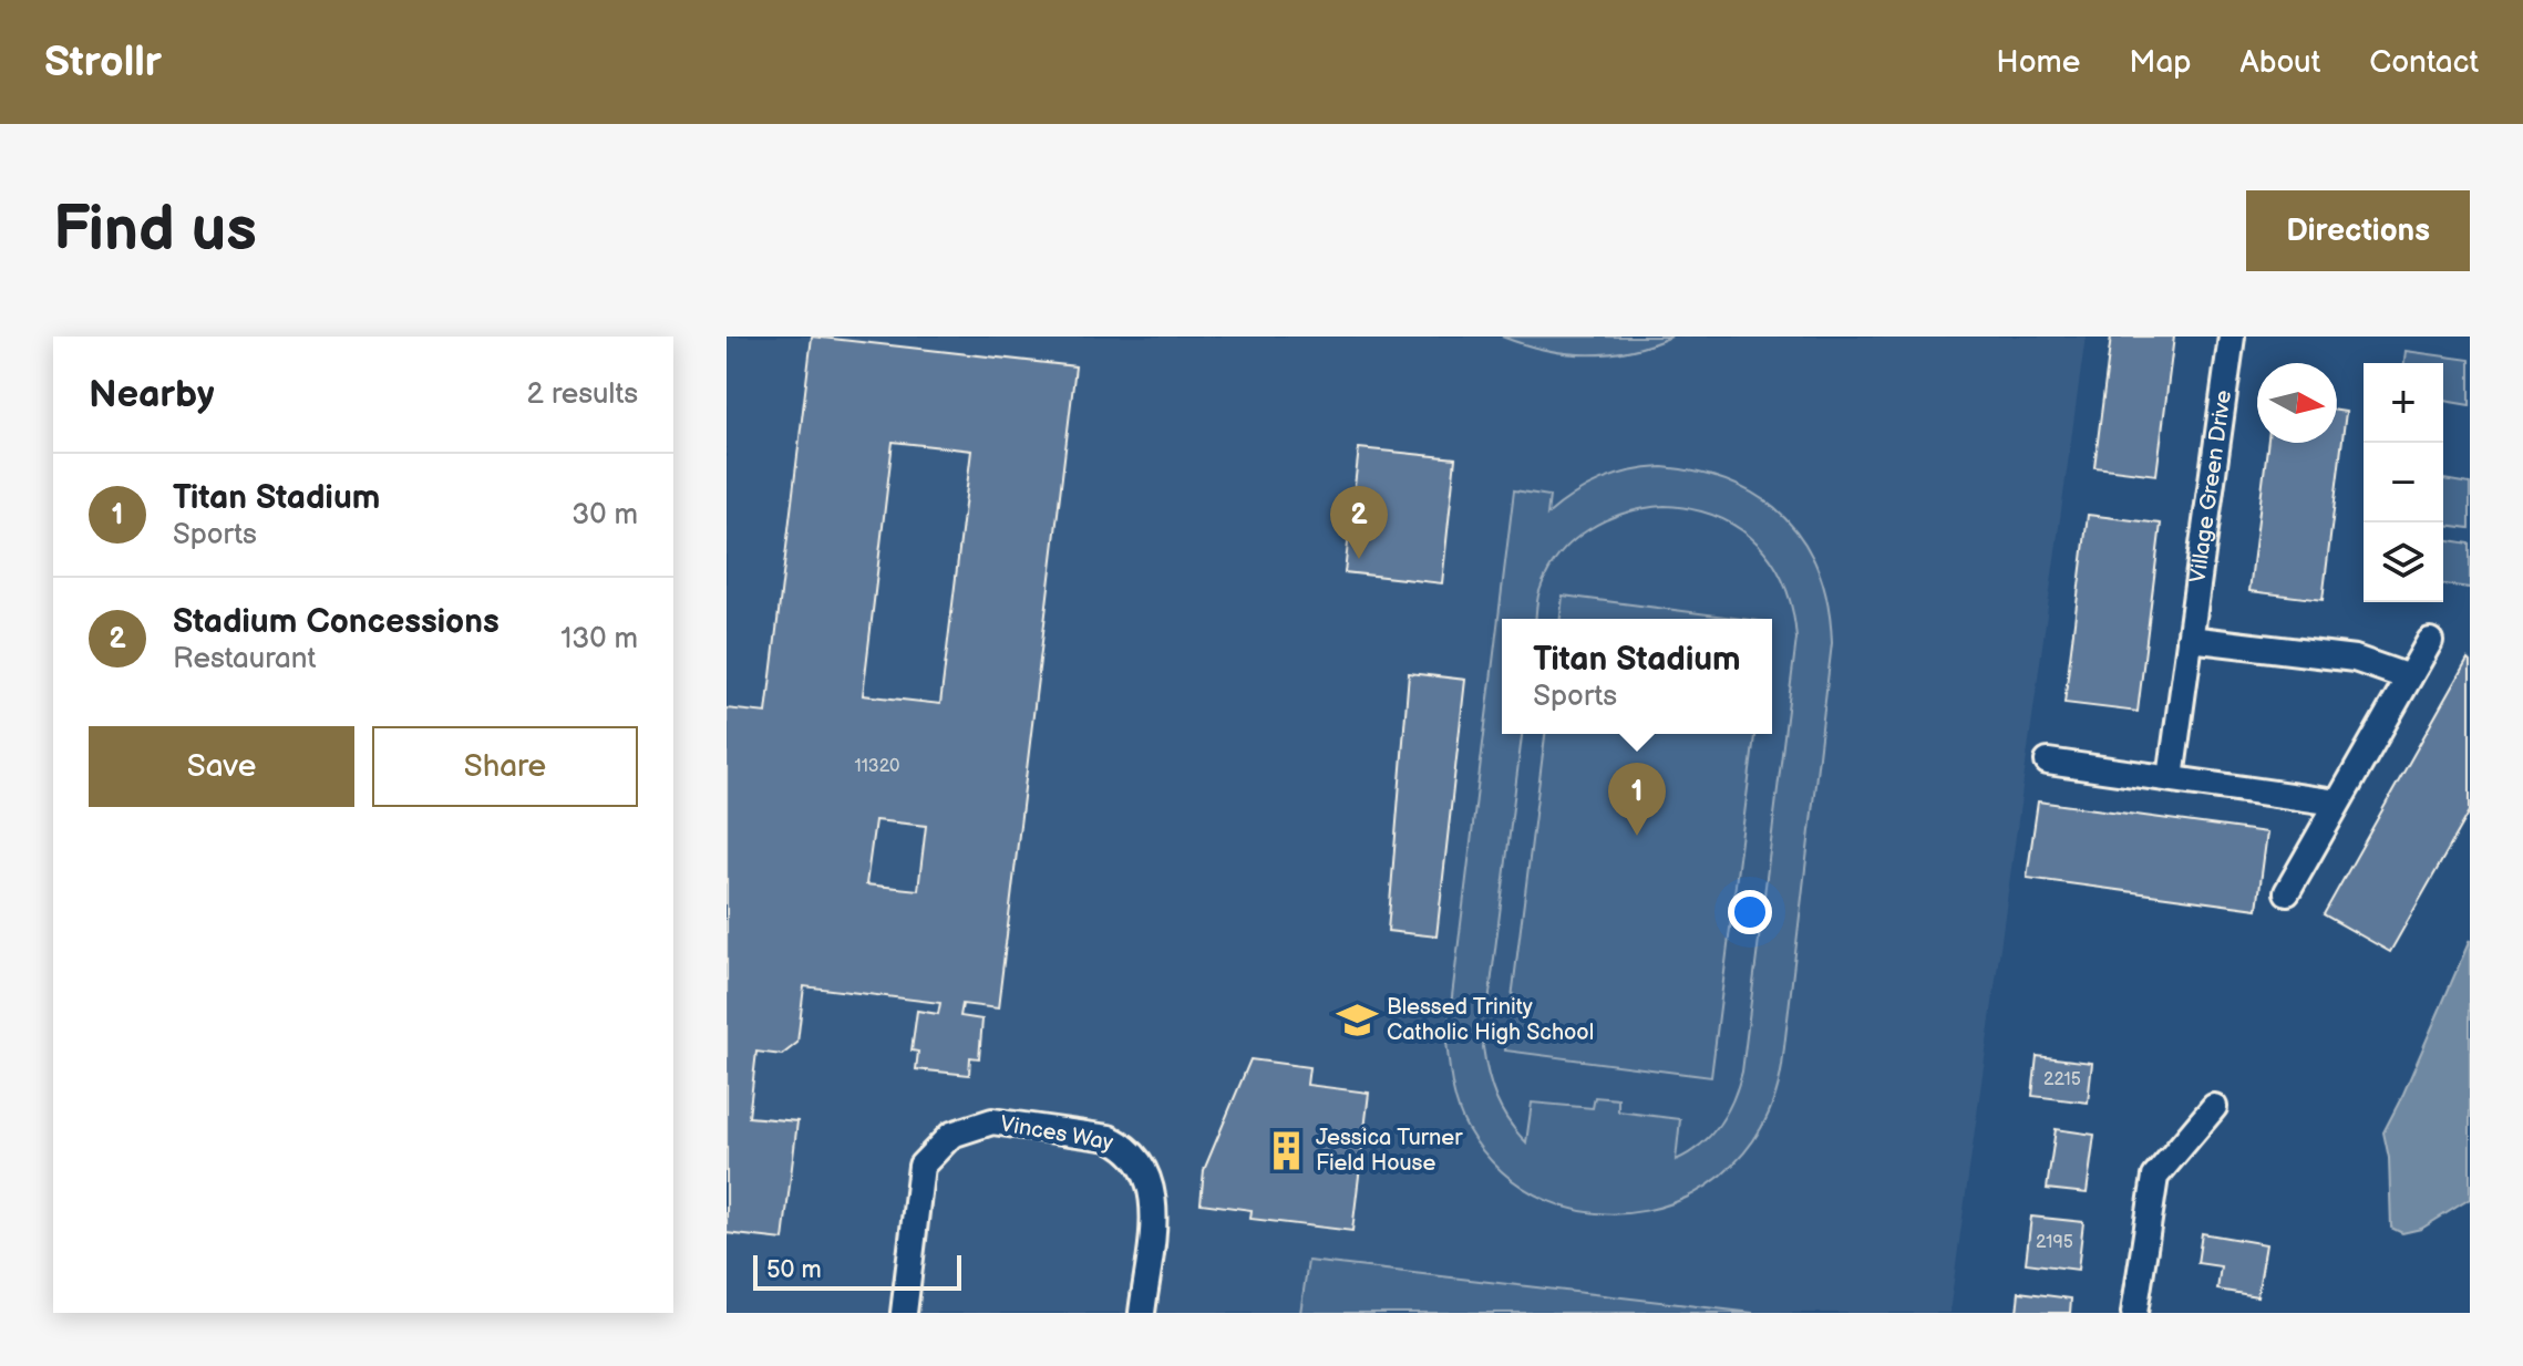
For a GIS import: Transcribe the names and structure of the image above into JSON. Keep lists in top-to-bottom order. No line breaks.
{"streets":{"street":["Village Green Drive","Vinces Way"]},"places":{"school or university":["Blessed Trinity Catholic High School"],"building":["Jessica Turner Field House"]},"house_numbers":["11320","2215","2195"],"scale_bar":"50 m","north":"right","page":{"header":"Strollr","nav":["Home","Map","About","Contact"],"buttons":["Directions",["Save","Share"]],"title":"Find us","heading":["Nearby","2 results"],"map_buttons":["+","−"],"list":[{"mark":"1","name":"Titan Stadium","note":"Sports","value":"30 m"},{"mark":"2","name":"Stadium Concessions","note":"Restaurant","value":"130 m"}],"pins":["2","1"],"popup":["Titan Stadium","Sports"],"scale":"50 m"}}
